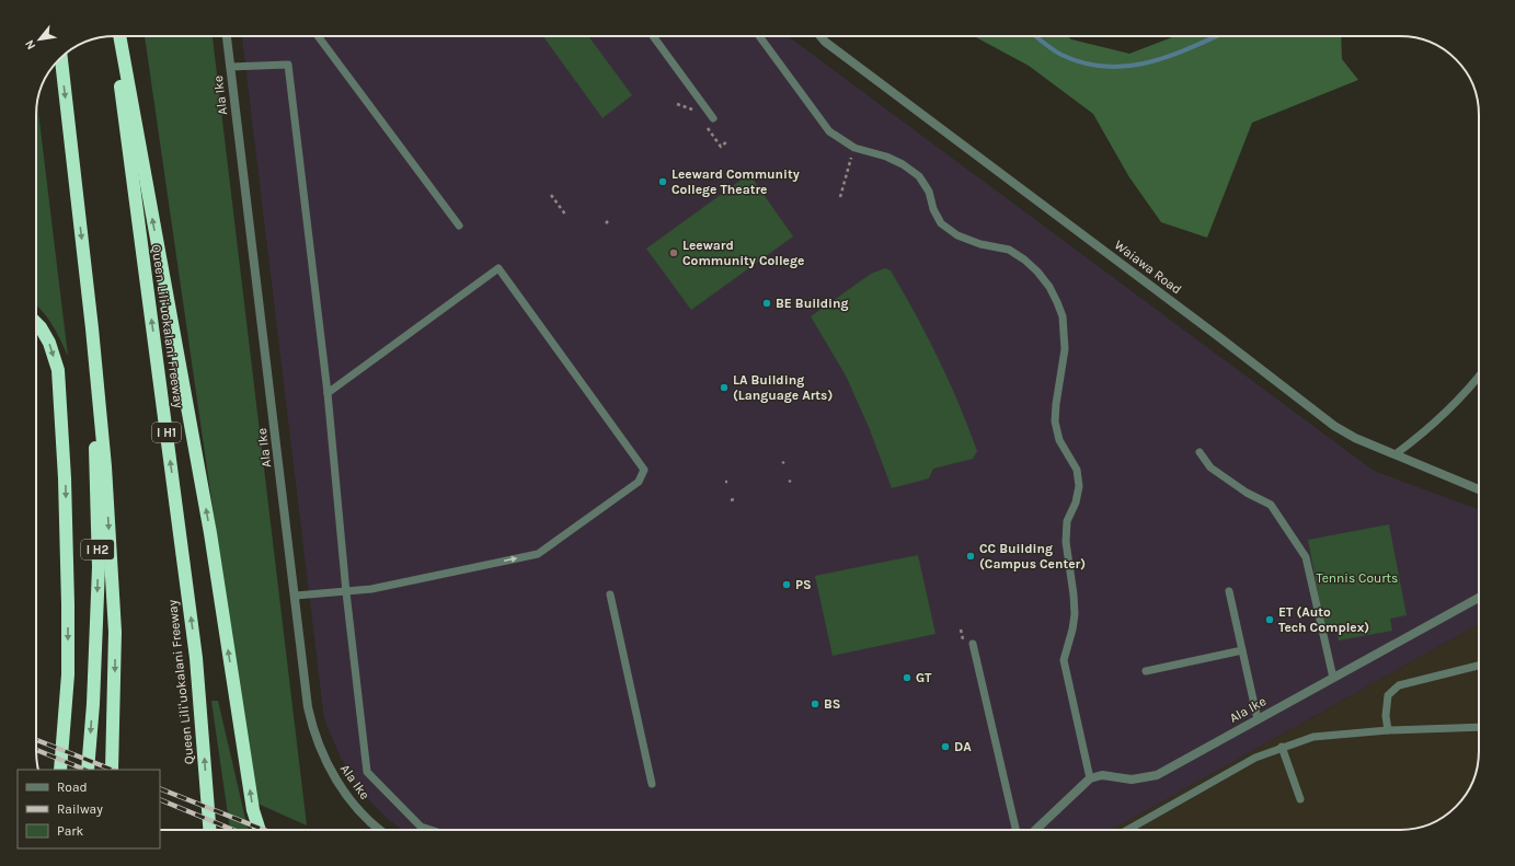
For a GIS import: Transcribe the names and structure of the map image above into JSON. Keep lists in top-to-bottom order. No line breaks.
{"streets":{"highway":["Queen Liliʻuokalani Freeway","I H1","I H2"],"street":["Ala Ike","Waiawa Road"]},"parks":["Tennis Courts"],"places":["Leeward Community College Theatre","Leeward Community College","BE Building","LA Building (Language Arts)","CC Building (Campus Center)","PS","ET (Auto Tech Complex)","GT","BS","DA"],"legend":["Road","Railway","Park"],"north":"bottom left"}
